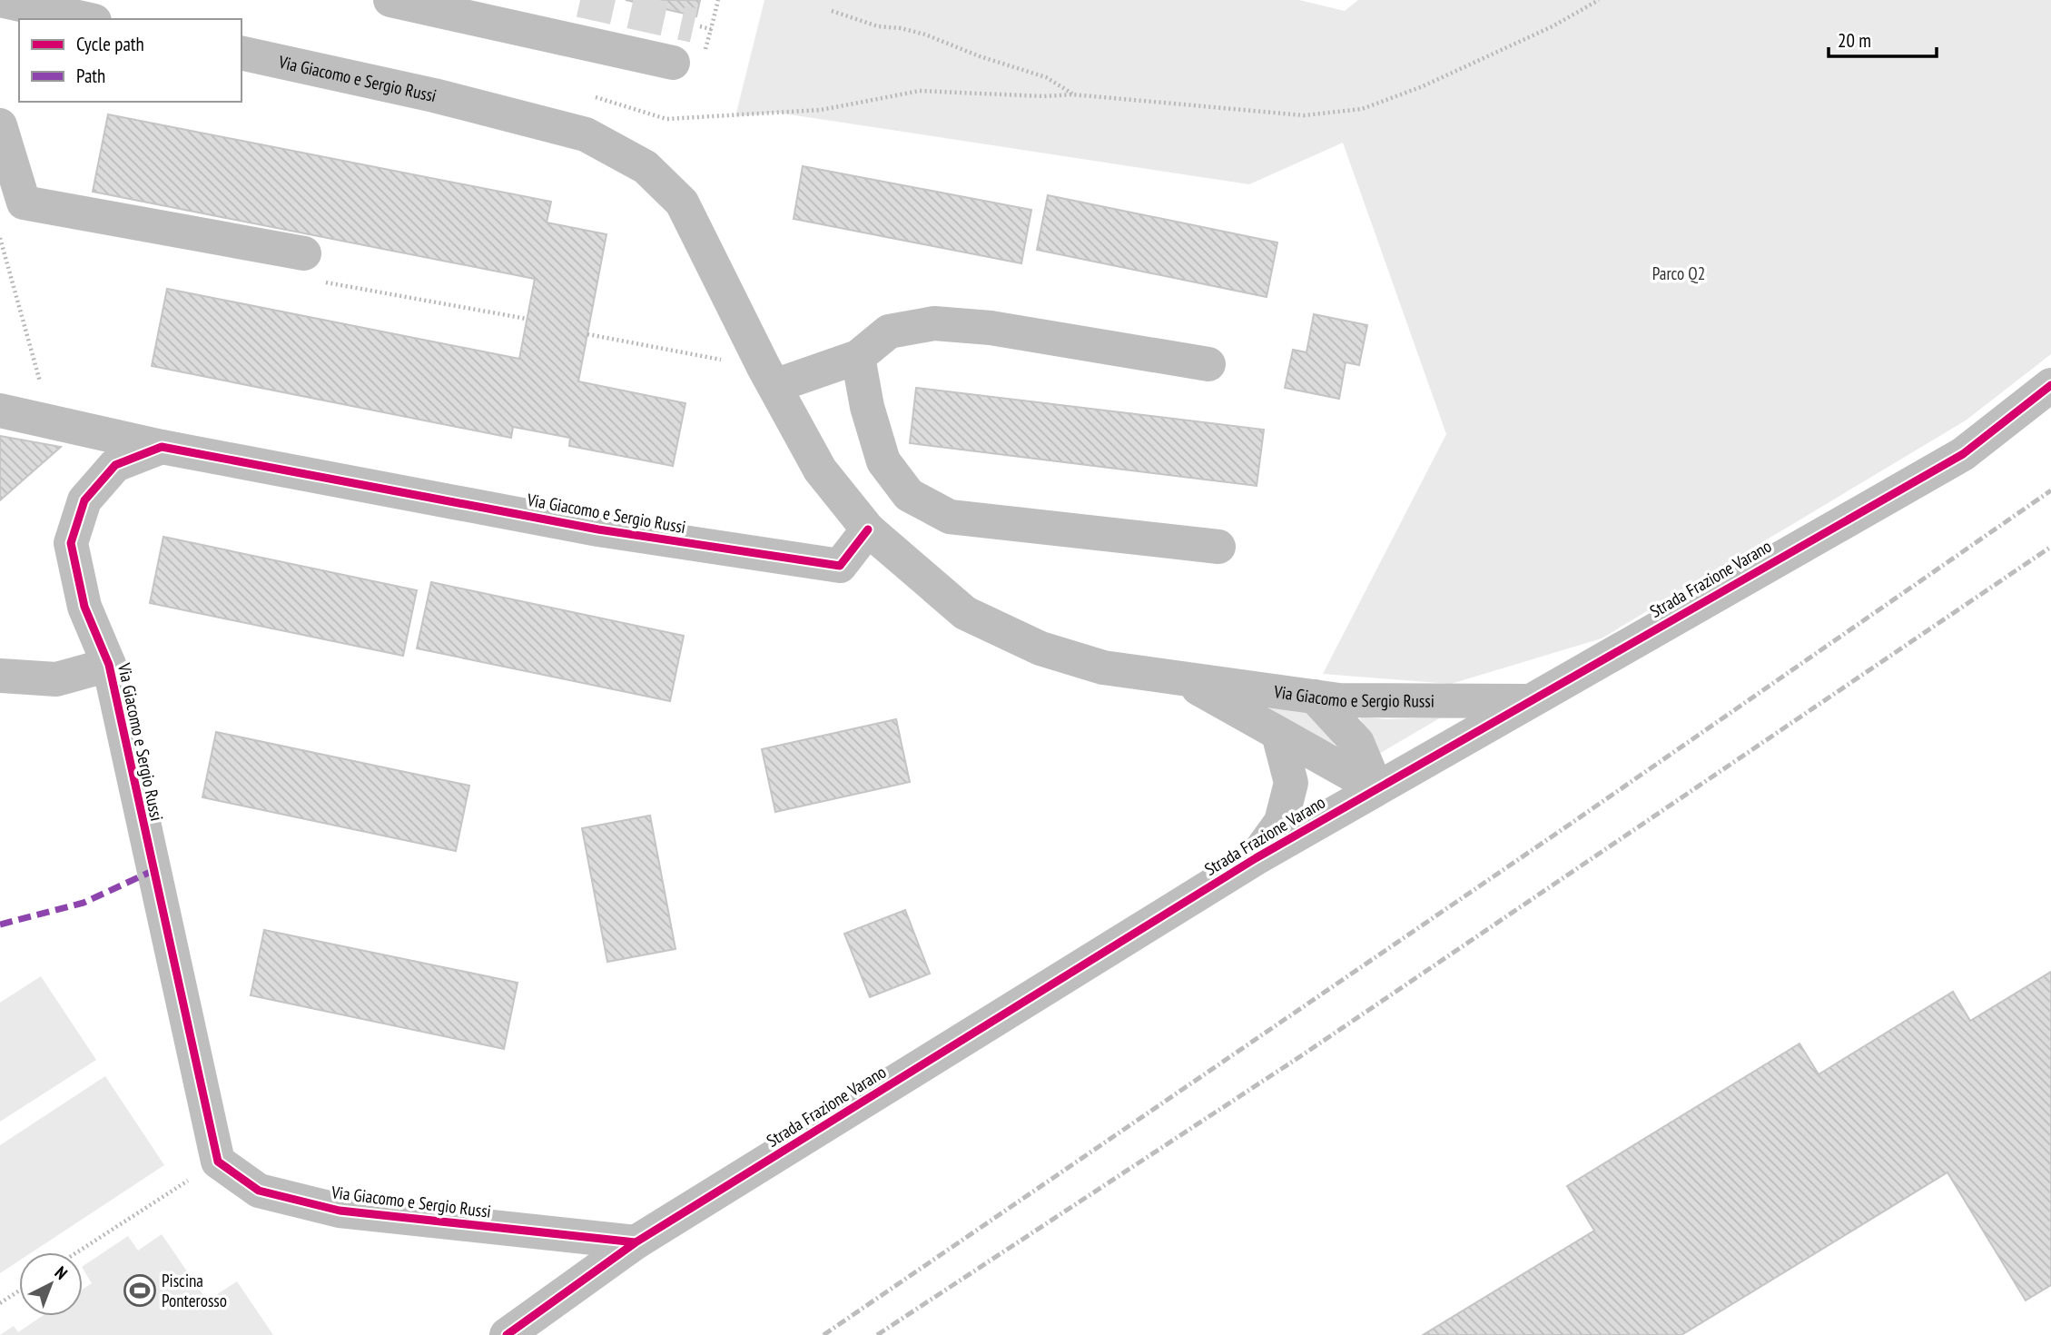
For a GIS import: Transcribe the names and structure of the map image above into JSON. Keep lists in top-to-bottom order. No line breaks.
{"streets":{"street":["Via Giacomo e Sergio Russi","Strada Frazione Varano"]},"crossings":[["Via Giacomo e Sergio Russi","Strada Frazione Varano"]],"parks":["Parco Q2"],"places":{"sports":["Piscina Ponterosso"]},"legend":["Cycle path","Path"],"scale_bar":"20 m","north":"top right"}
